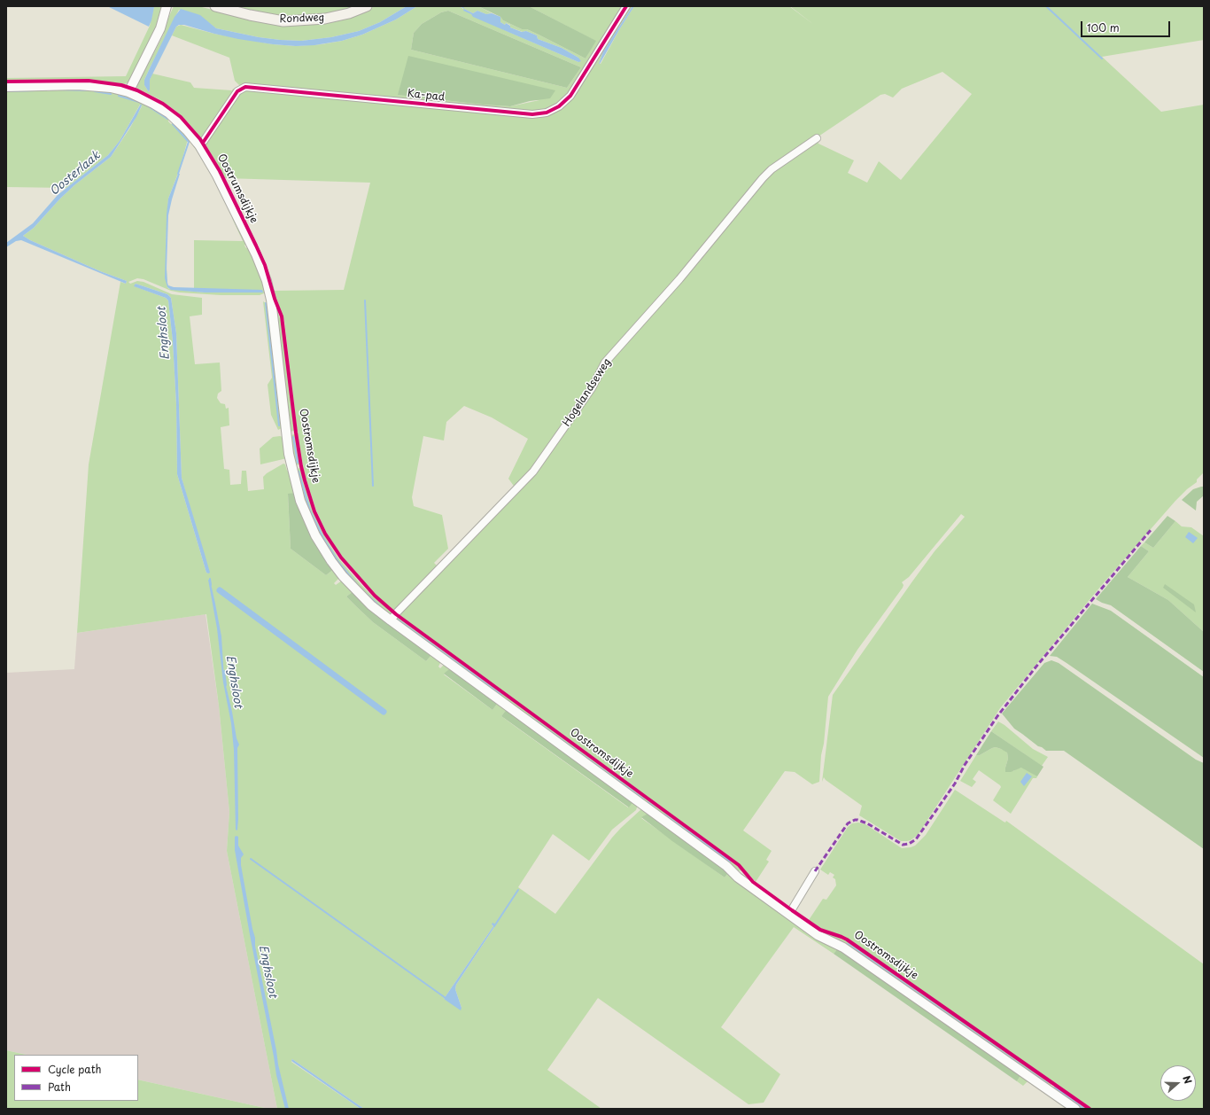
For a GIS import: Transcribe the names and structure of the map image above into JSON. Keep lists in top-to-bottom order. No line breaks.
{"streets":{"main road":["Rondweg"],"street":["Ka-pad","Oostrumsdijkje","Hogelandseweg","Oostromsdijkje"]},"crossings":[["Ka-pad","Oostrumsdijkje"],["Oostrumsdijkje","Oostromsdijkje"],["Hogelandseweg","Oostromsdijkje"]],"water":["Oosterlaak","Enghsloot"],"legend":["Cycle path","Path"],"scale_bar":"100 m","north":"right"}
